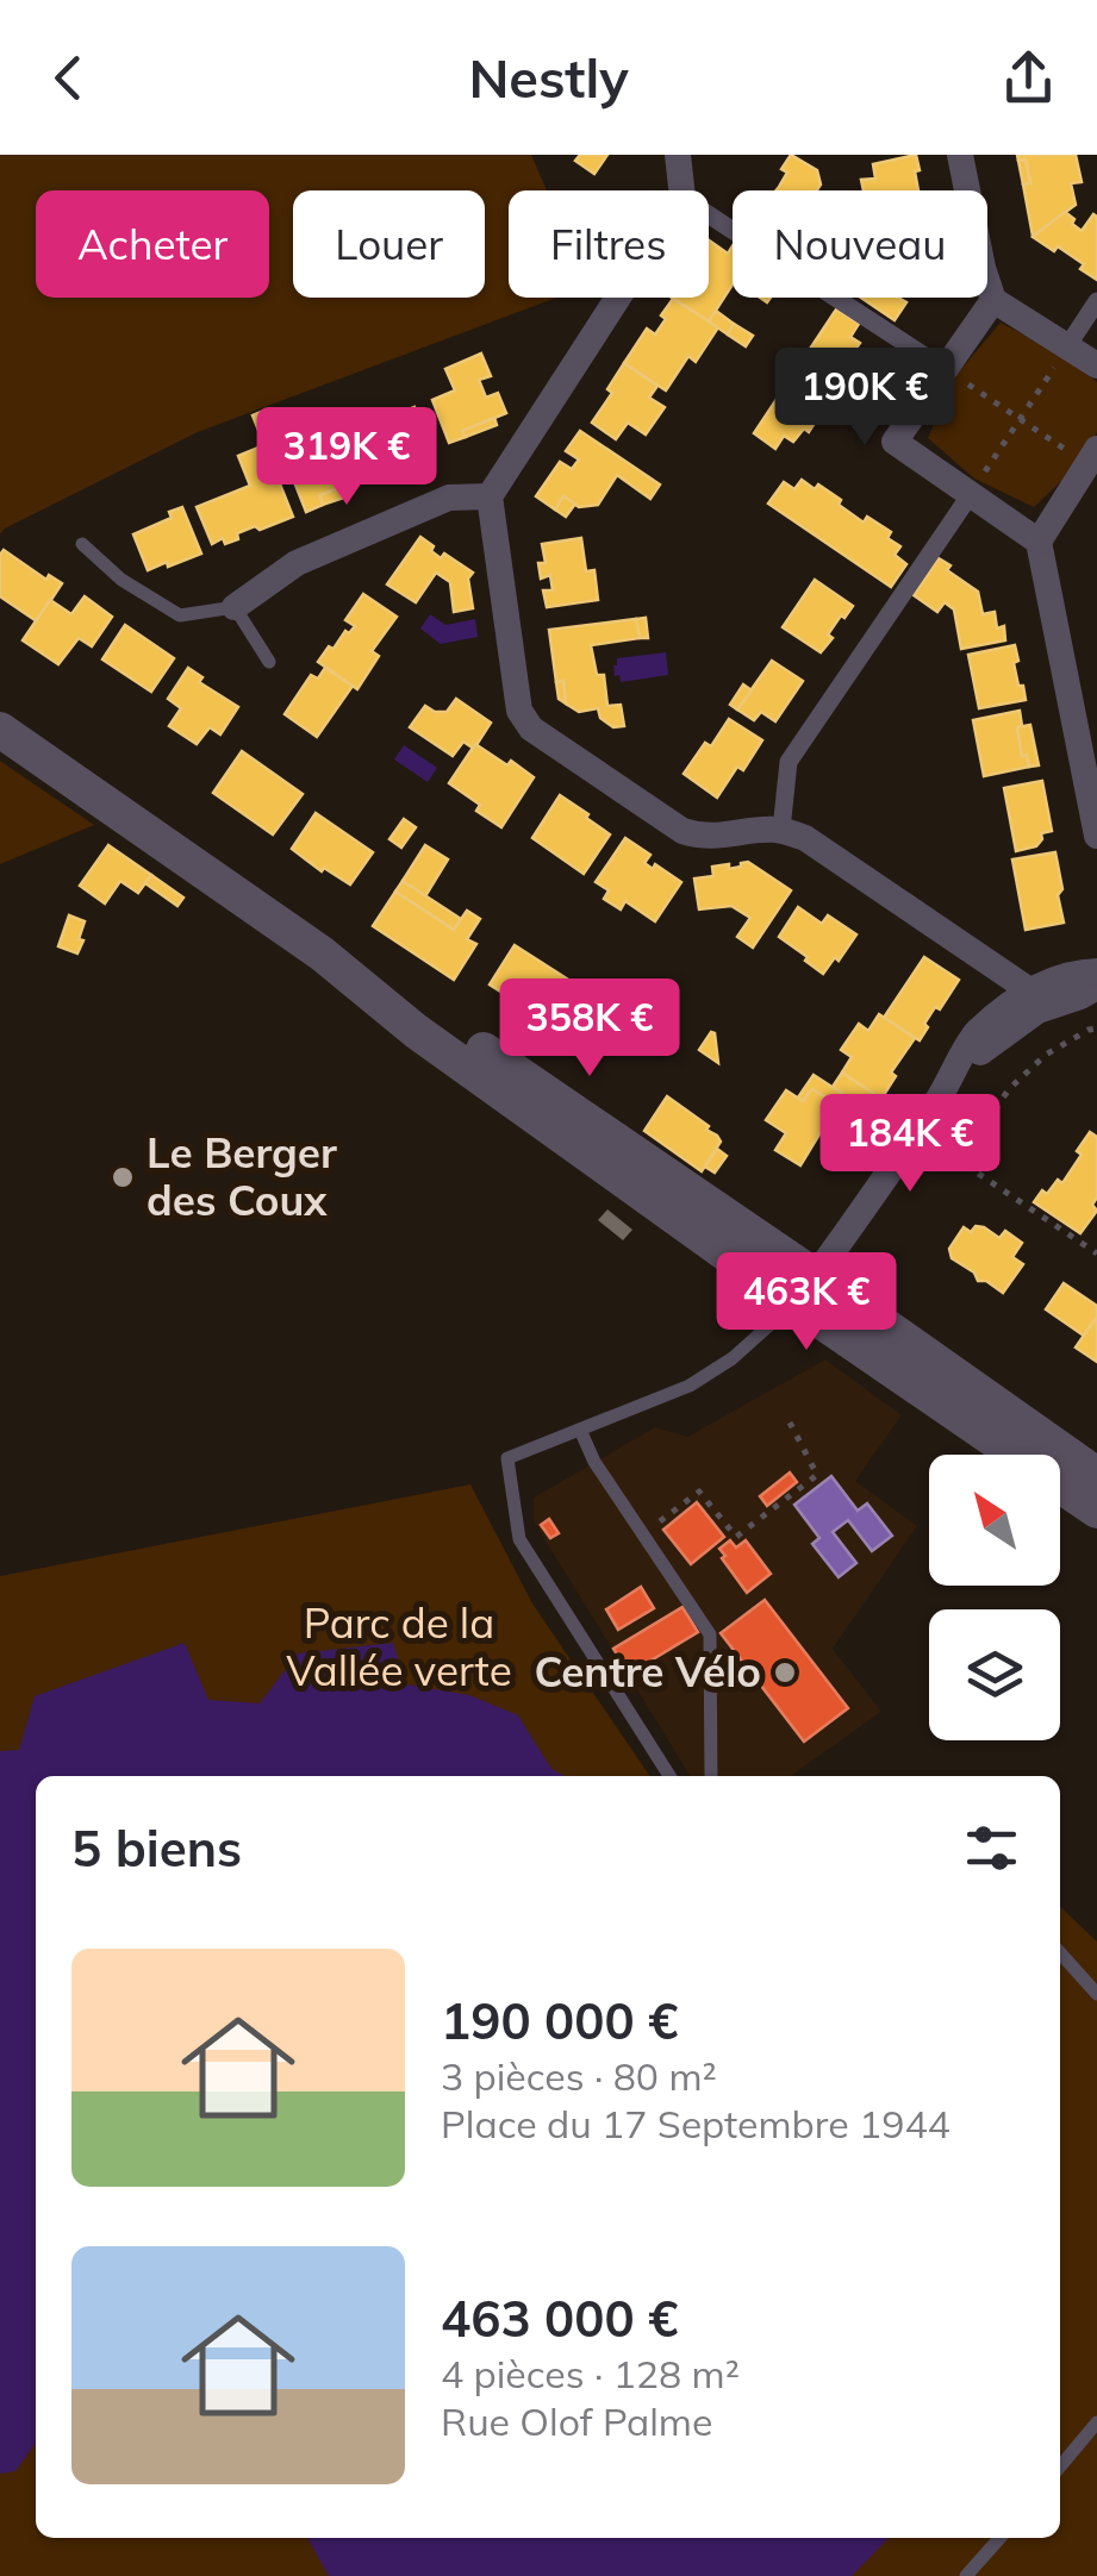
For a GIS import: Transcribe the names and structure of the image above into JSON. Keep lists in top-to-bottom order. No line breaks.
{"parks":["Parc de la Vallée verte"],"places":["Le Berger des Coux","Centre Vélo"],"north":"top left","page":{"header":"Nestly","chip":["Acheter","Louer","Filtres","Nouveau"],"price":["190K €","319K €","358K €","184K €","463K €"],"heading":"5 biens","list":[{"name":"190 000 €","note":"3 pièces · 80 m² · Place du 17 Septembre 1944"},{"name":"463 000 €","note":"4 pièces · 128 m² · Rue Olof Palme"}]}}
